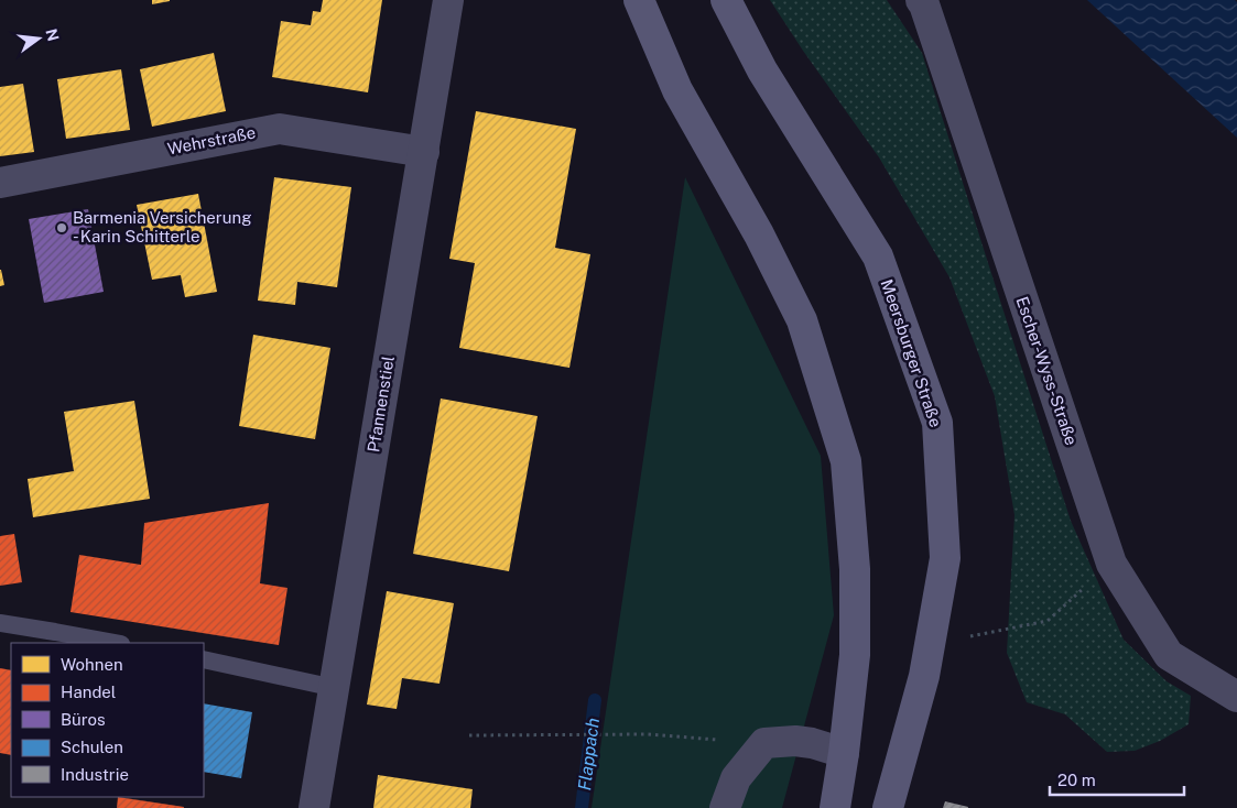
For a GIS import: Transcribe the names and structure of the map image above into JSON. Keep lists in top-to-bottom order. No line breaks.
{"streets":{"street":["Wehrstraße","Meersburger Straße","Escher-Wyss-Straße","Pfannenstiel"]},"crossings":[["Wehrstraße","Pfannenstiel"]],"water":["Flappach"],"places":["Barmenia Versicherung - Karin Schitterle"],"legend":["Wohnen","Handel","Büros","Schulen","Industrie"],"scale_bar":"20 m","north":"right"}
